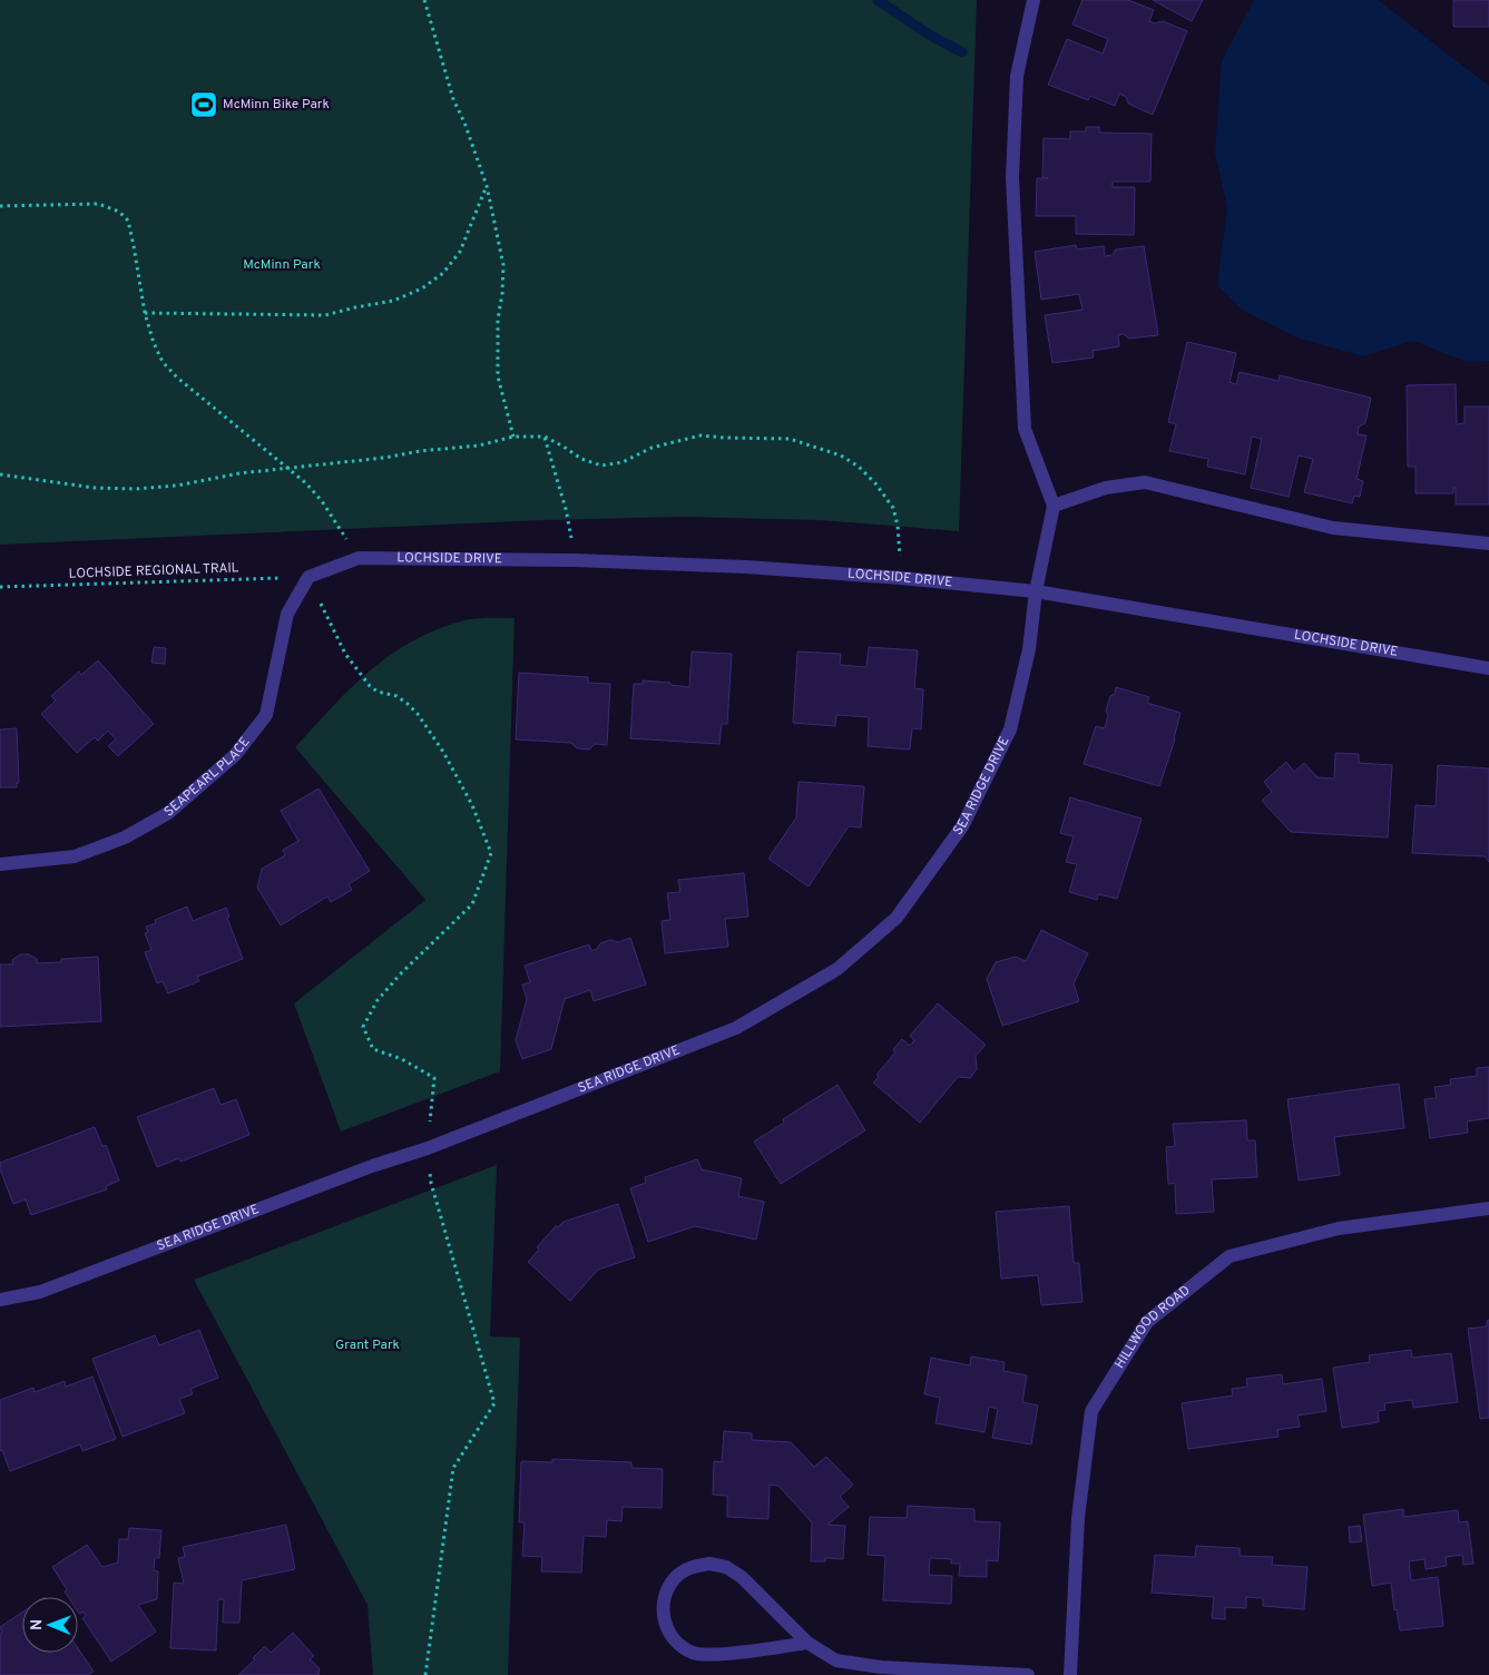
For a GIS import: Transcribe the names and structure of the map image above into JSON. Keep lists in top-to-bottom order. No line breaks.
{"streets":{"street":["LOCHSIDE DRIVE","SEAPEARL PLACE","SEA RIDGE DRIVE","HILLWOOD ROAD"],"path":["LOCHSIDE REGIONAL TRAIL"]},"crossings":[["LOCHSIDE DRIVE","LOCHSIDE REGIONAL TRAIL"],["LOCHSIDE DRIVE","SEAPEARL PLACE"],["LOCHSIDE DRIVE","SEA RIDGE DRIVE"],["LOCHSIDE REGIONAL TRAIL","SEAPEARL PLACE"]],"parks":["McMinn Park","Grant Park"],"places":{"sports":["McMinn Bike Park"]},"north":"left"}
